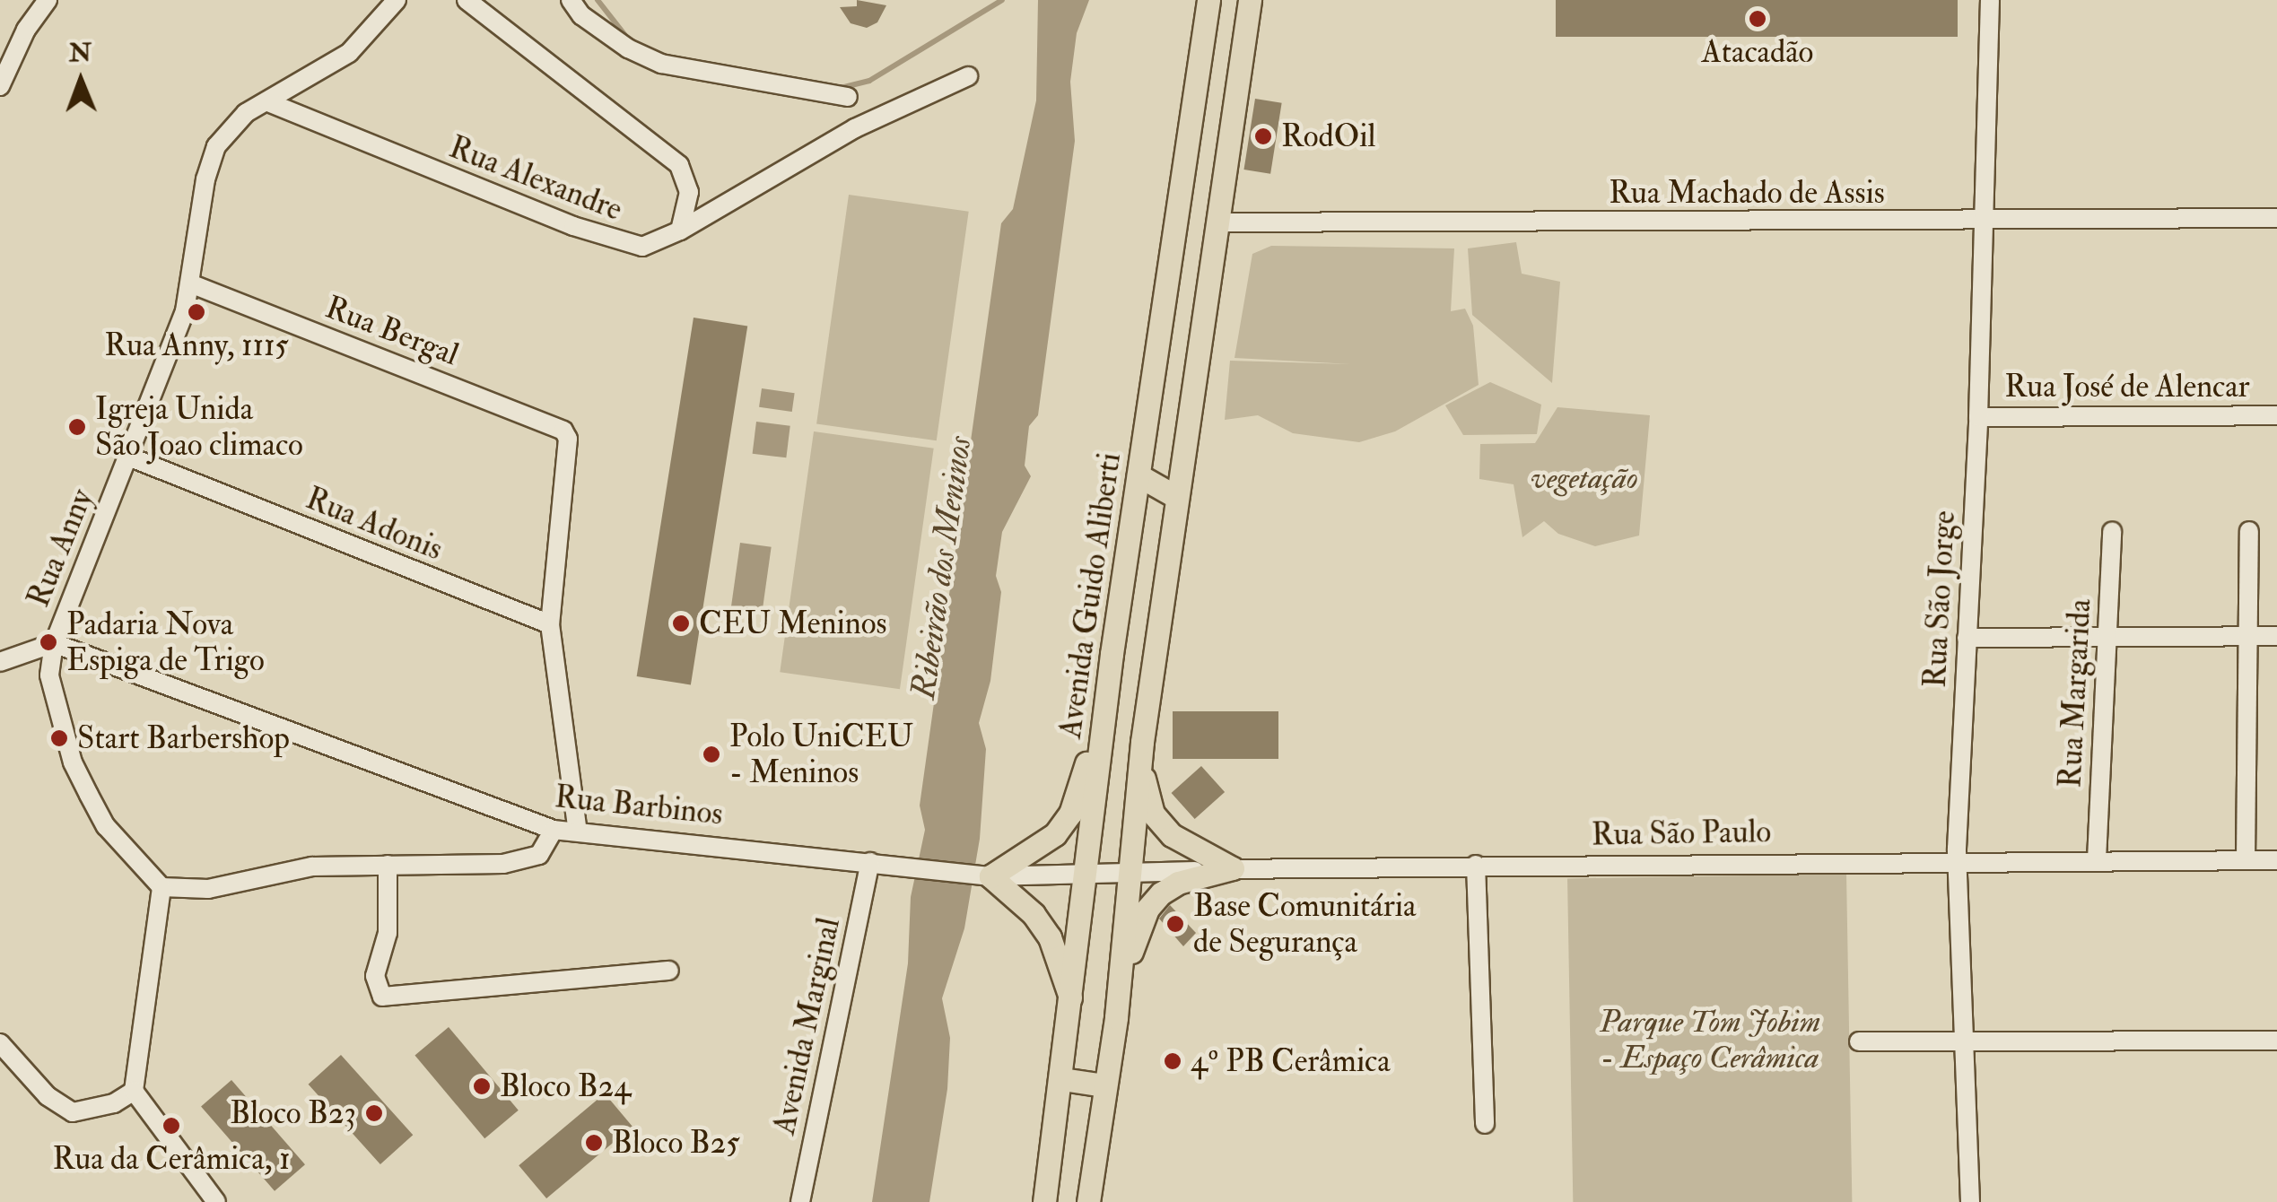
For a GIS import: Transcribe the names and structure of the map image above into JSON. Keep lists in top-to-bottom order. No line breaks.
{"streets":{"main road":["Avenida Guido Aliberti"],"street":["Rua Alexandre","Rua Machado de Assis","Rua Bergal","Rua José de Alencar","Rua Adonis","Rua Anny","Rua São Jorge","Rua Margarida","Rua Barbinos","Rua São Paulo","Avenida Marginal"]},"crossings":[["Rua Alexandre","Rua Anny"],["Rua Machado de Assis","Rua São Jorge"],["Rua Bergal","Rua Adonis"],["Rua Bergal","Rua Anny"],["Rua José de Alencar","Rua São Jorge"],["Rua Adonis","Rua Anny"],["Rua Anny","Rua Barbinos"],["Avenida Guido Aliberti","Rua Barbinos"],["Avenida Guido Aliberti","Rua São Paulo"],["Rua São Jorge","Rua São Paulo"],["Rua Margarida","Rua São Paulo"],["Rua Barbinos","Rua São Paulo"],["Rua Barbinos","Avenida Marginal"]],"water":["Ribeirão dos Meninos"],"parks":["vegetação","Parque Tom Jobim - Espaço Cerâmica"],"places":["Atacadão","RodOil","Rua Anny, 1115","Igreja Unida São Joao climaco","CEU Meninos","Padaria Nova Espiga de Trigo","Start Barbershop","Polo UniCEU - Meninos","Base Comunitária de Segurança","4º PB Cerâmica","Bloco B24","Bloco B23","Rua da Cerâmica, 1","Bloco B25"],"north":"top"}
